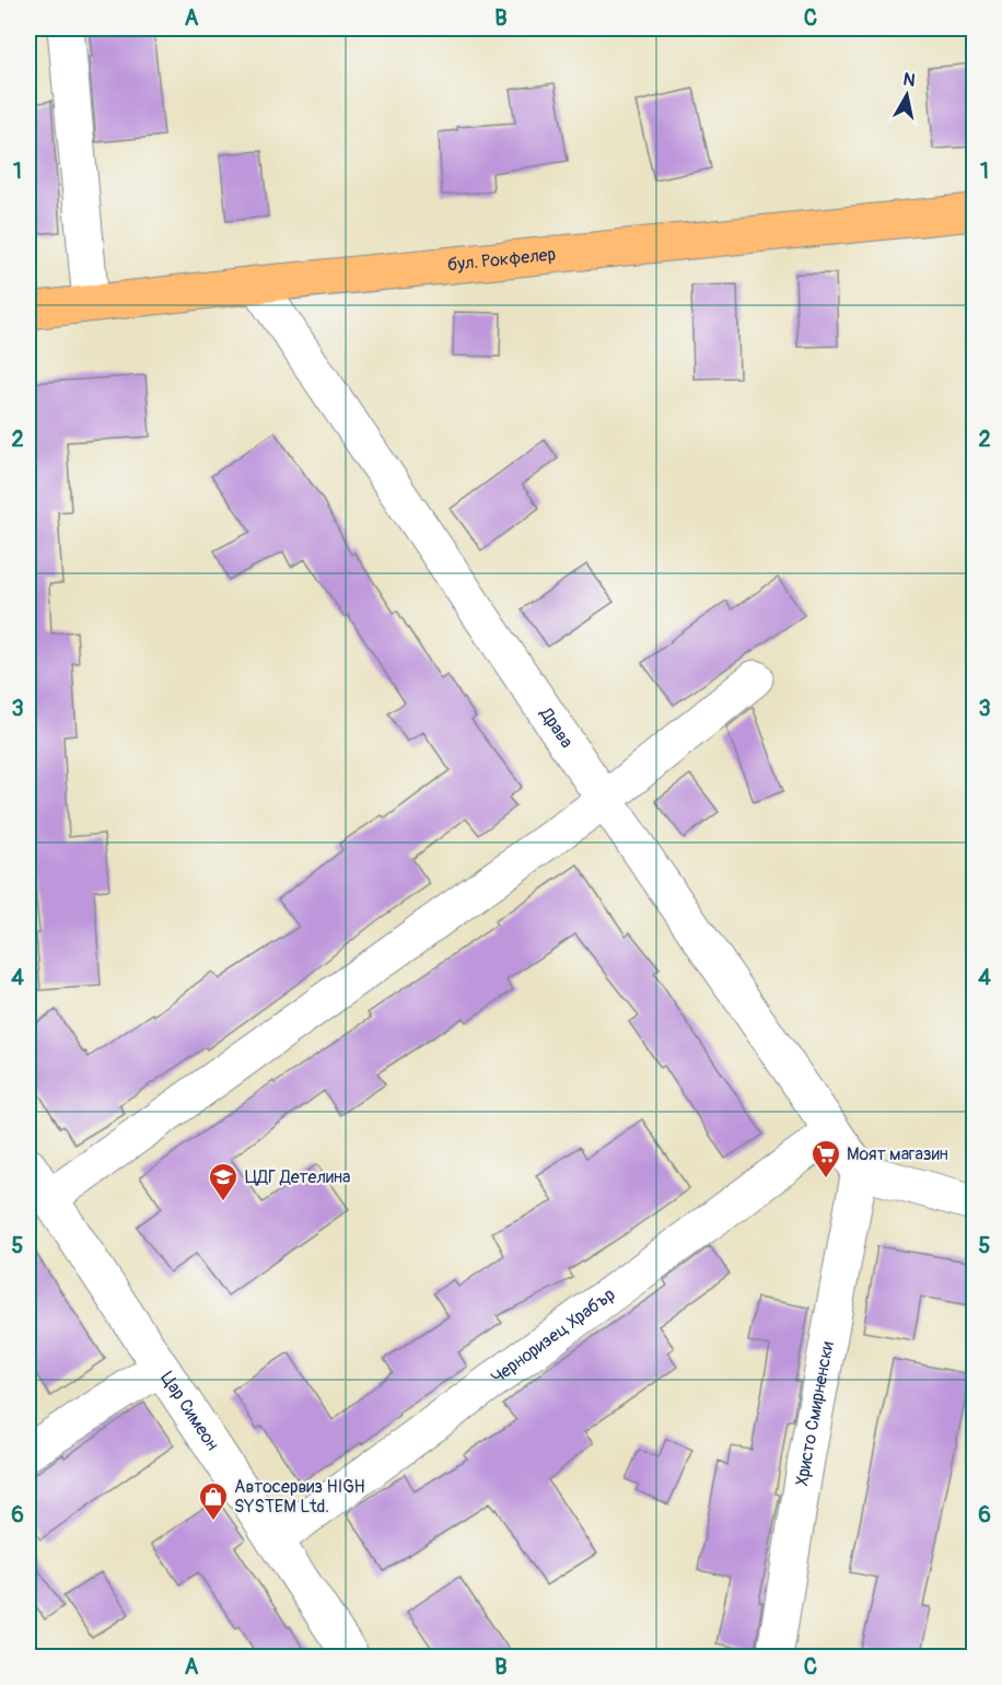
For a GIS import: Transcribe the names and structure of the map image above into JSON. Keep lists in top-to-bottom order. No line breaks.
{"streets":{"main road":["бул. Рокфелер"],"street":["Драва","Черноризец Храбър","Цар Симеон","Христо Смирненски"]},"crossings":[["бул. Рокфелер","Драва"],["Драва","Черноризец Храбър"],["Драва","Христо Смирненски"],["Черноризец Храбър","Цар Симеон"]],"places":{"supermarket":["Моят магазин"],"school or university":["ЦДГ Детелина"],"shop":["Автосервиз HIGH SYSTEM Ltd."]},"north":"top","grid":{"columns":["A","B","C"],"rows":["1","2","3","4","5","6"]}}
